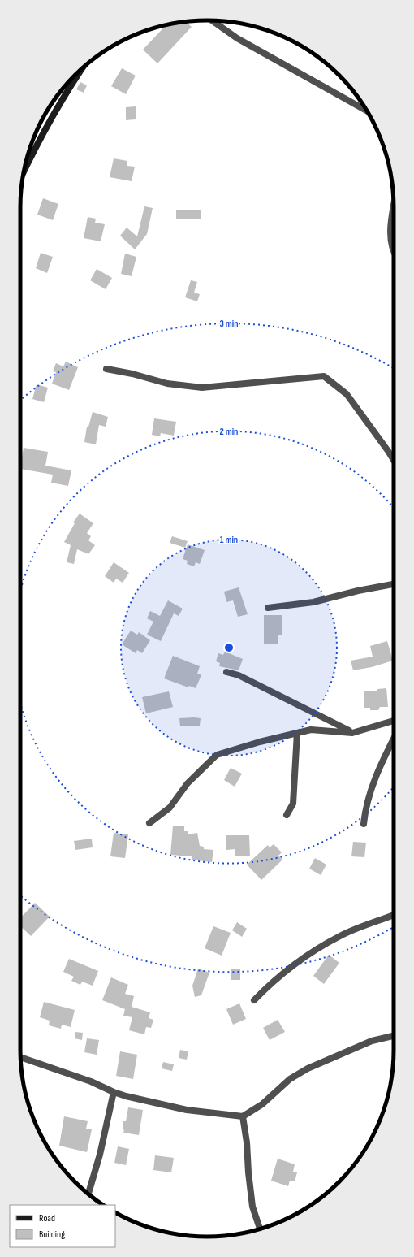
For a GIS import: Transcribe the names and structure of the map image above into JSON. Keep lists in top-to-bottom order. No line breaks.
{"legend":["Road","Building"],"rings":["3 min","2 min","1 min"]}
